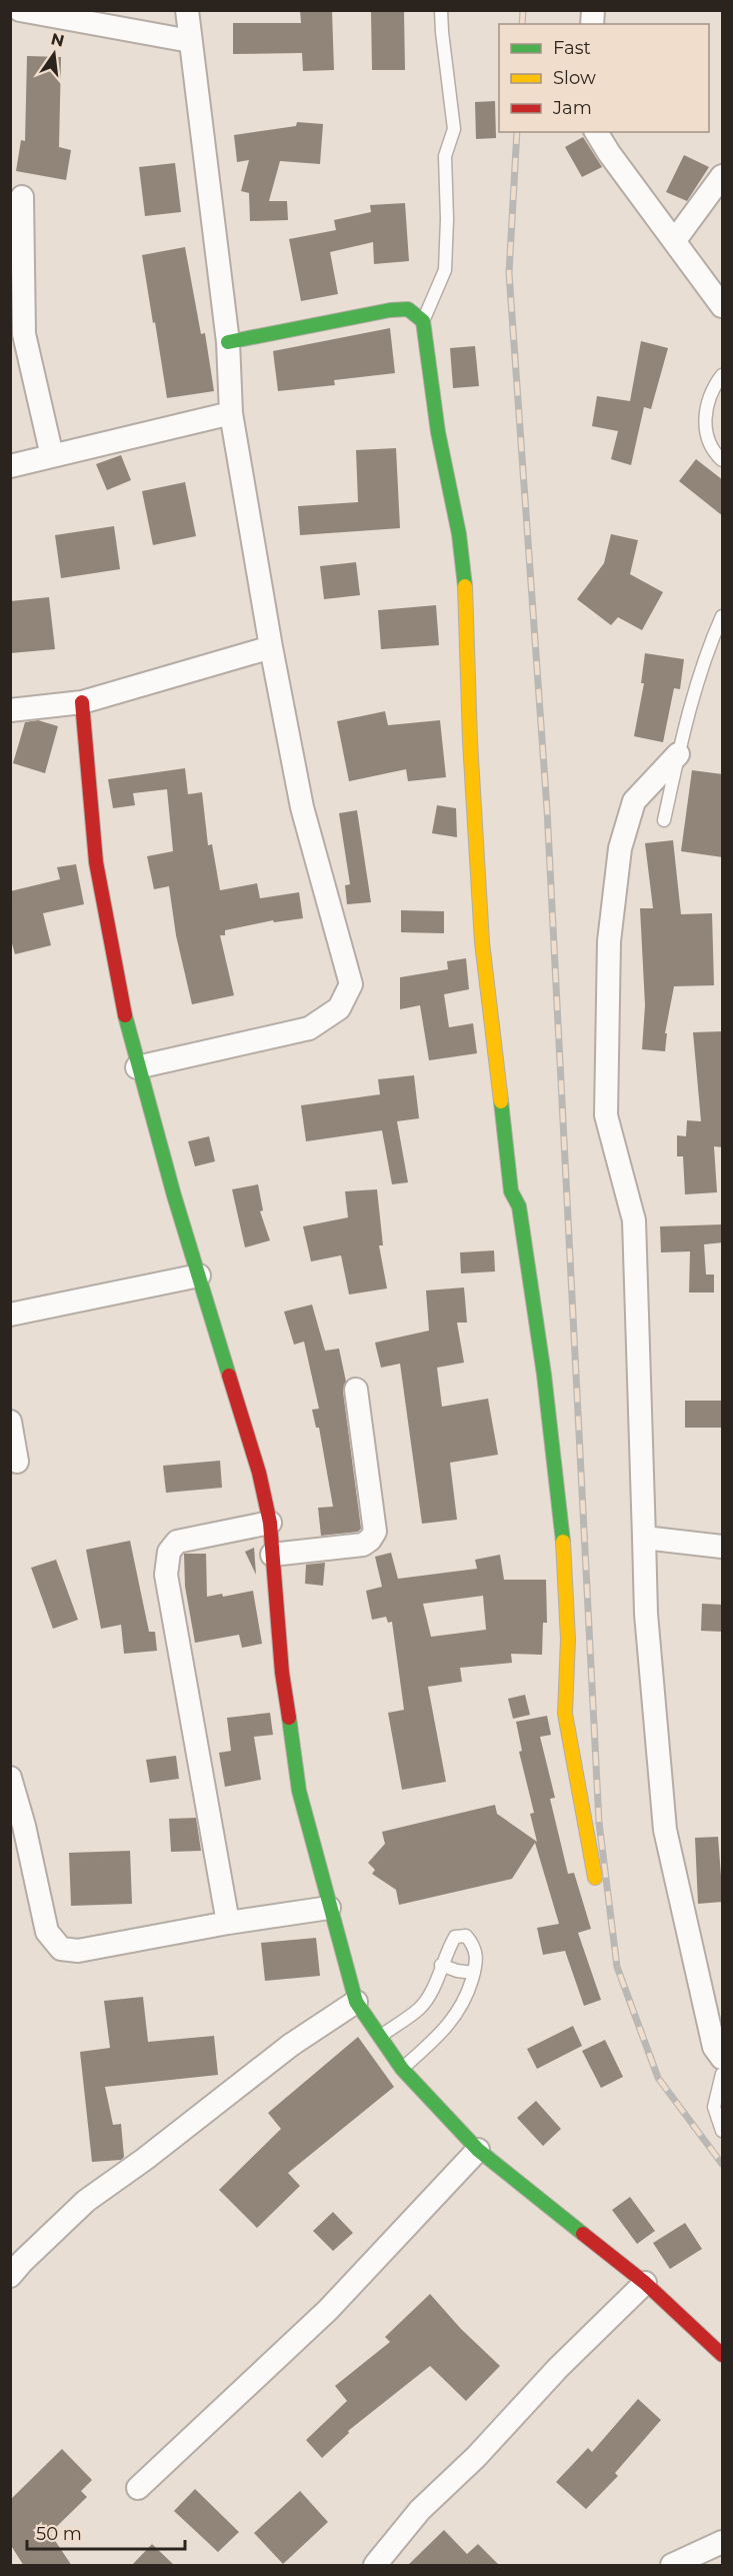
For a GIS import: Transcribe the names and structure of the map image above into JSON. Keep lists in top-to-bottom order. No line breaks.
{"legend":["Fast","Slow","Jam"],"scale_bar":"50 m","north":"top"}
